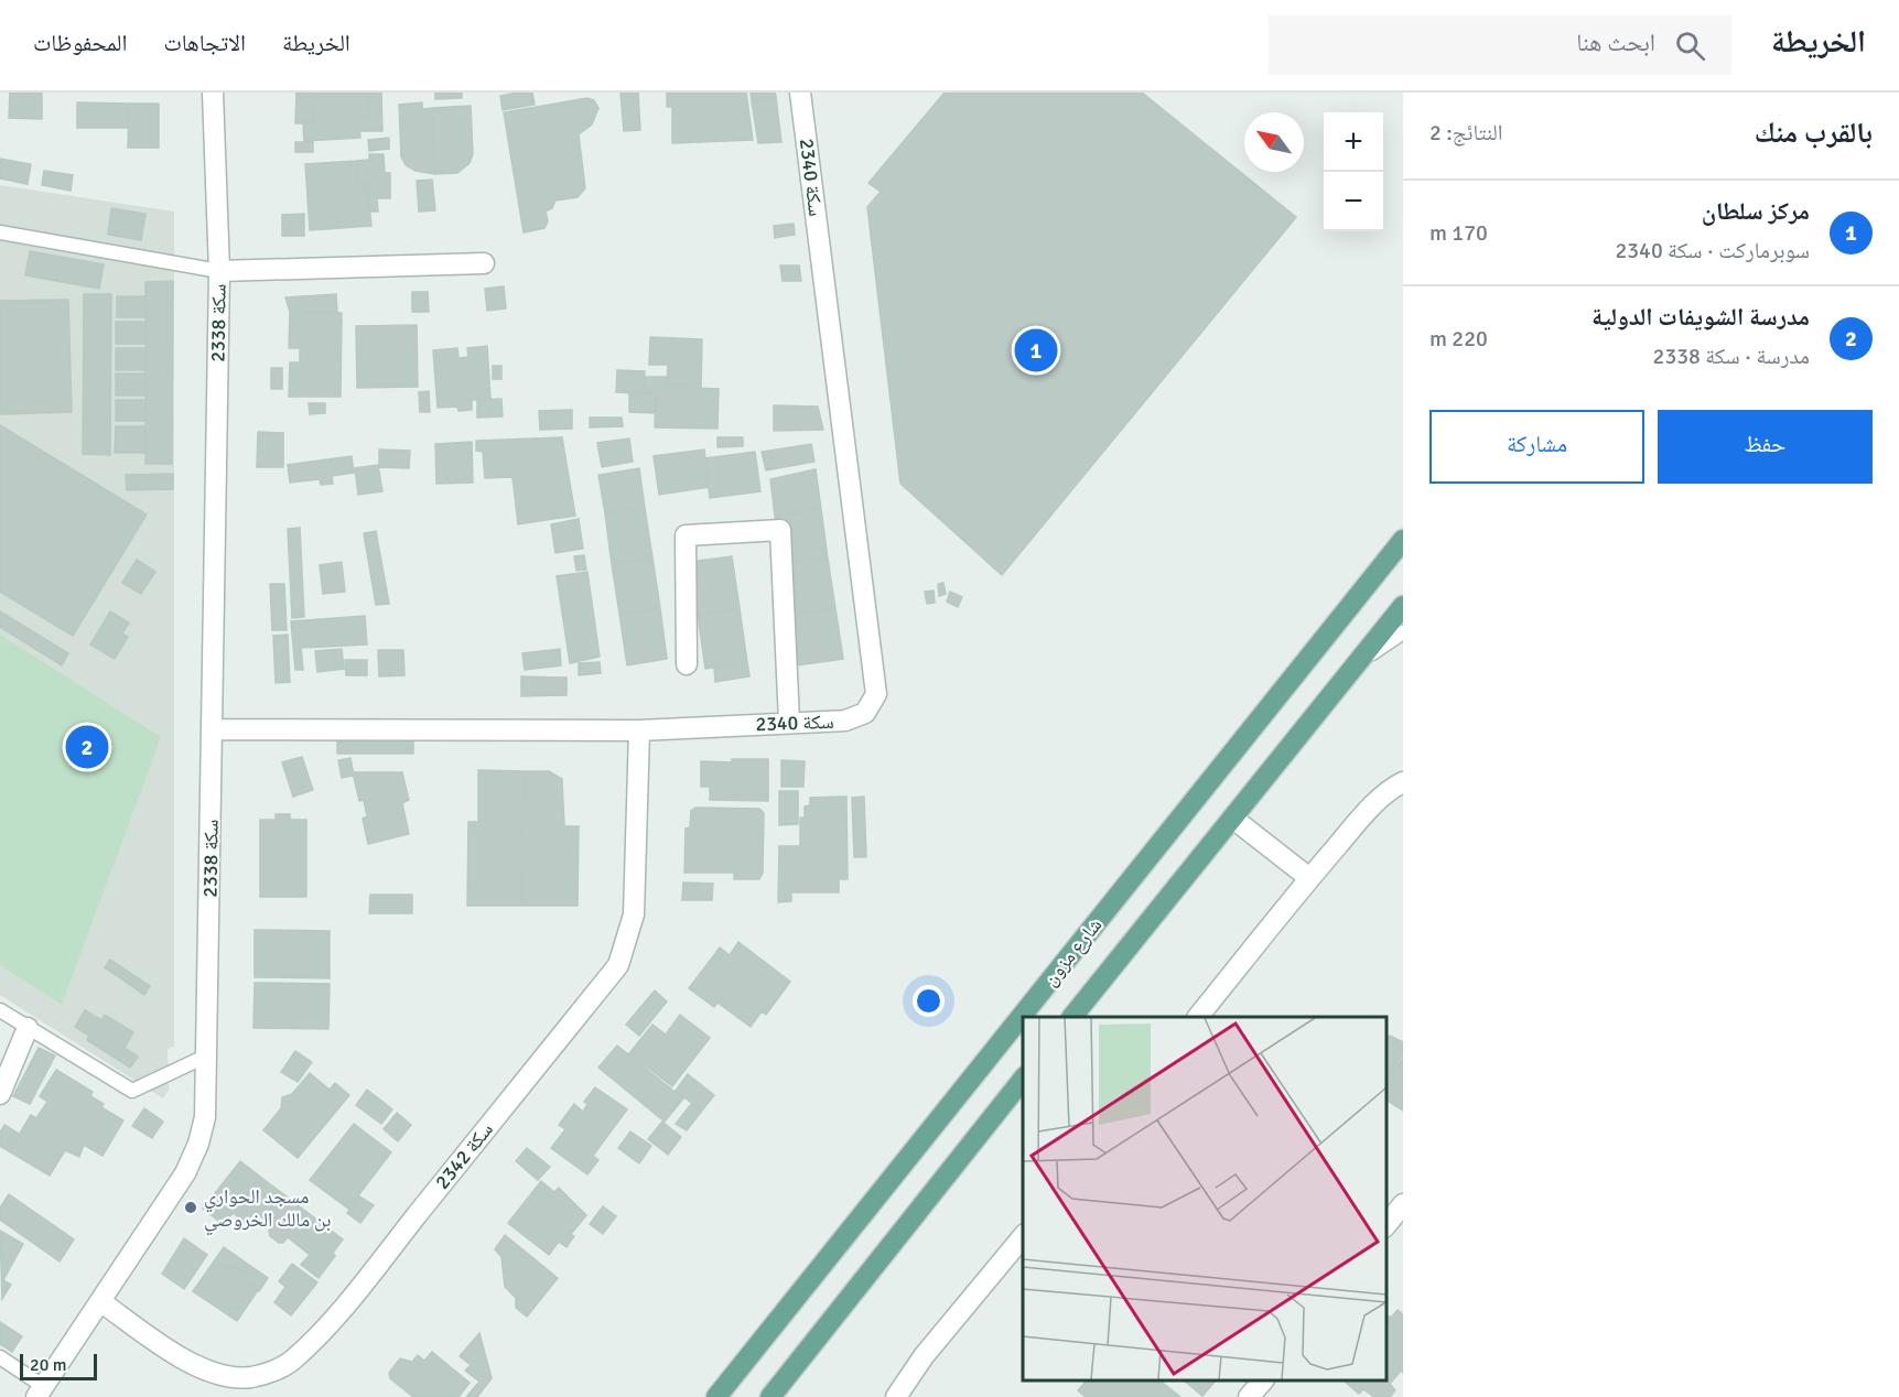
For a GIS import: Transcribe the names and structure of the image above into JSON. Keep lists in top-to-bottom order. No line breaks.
{"streets":{"main road":["شارع مزون"],"street":["سكة 2340","سكة 2338","سكة 2342"]},"crossings":[["سكة 2340","سكة 2338"],["سكة 2340","سكة 2342"],["سكة 2338","سكة 2342"]],"places":["مسجد الحواري بن مالك الخروصي"],"scale_bar":"20 m","north":"top left","page":{"header":"الخريطة","search":"ابحث هنا","nav":["الخريطة","الاتجاهات","المحفوظات"],"heading":["بالقرب منك","النتائج: 2"],"map_buttons":["+","−"],"list":[{"mark":"1","name":"مركز سلطان","note":"سوبرماركت · سكة 2340","value":"170 m"},{"mark":"2","name":"مدرسة الشويفات الدولية","note":"مدرسة · سكة 2338","value":"220 m"}],"pins":["1","2"],"buttons":["حفظ","مشاركة"],"scale":"20 m"}}
